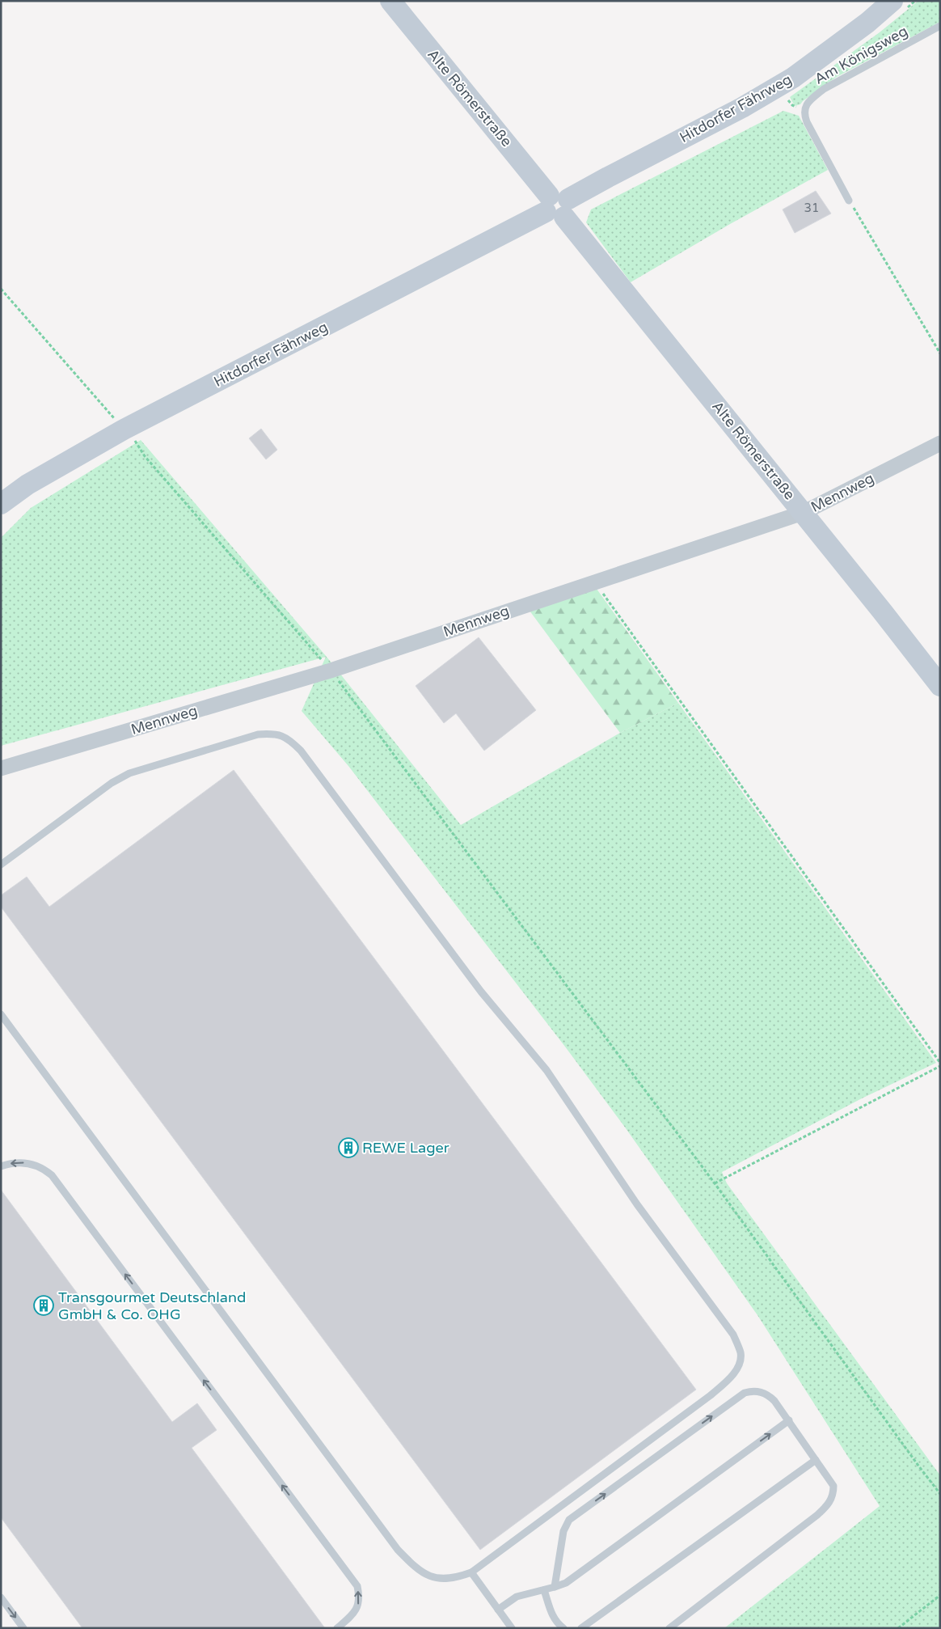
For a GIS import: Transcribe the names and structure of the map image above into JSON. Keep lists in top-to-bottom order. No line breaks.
{"streets":{"street":["Alte Römerstraße","Hitdorfer Fährweg","Mennweg"],"lane":["Am Königsweg"]},"crossings":[["Alte Römerstraße","Hitdorfer Fährweg"],["Alte Römerstraße","Mennweg"]],"places":{"building":["REWE Lager","Transgourmet Deutschland GmbH & Co. OHG"]},"house_numbers":["31"]}
